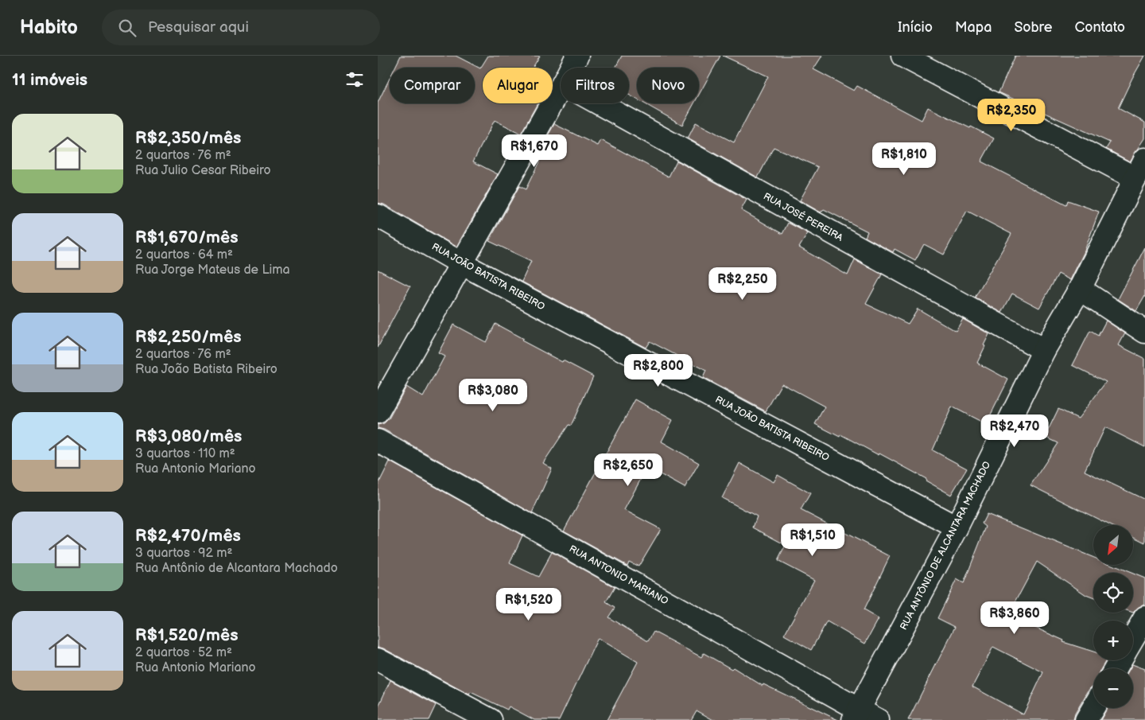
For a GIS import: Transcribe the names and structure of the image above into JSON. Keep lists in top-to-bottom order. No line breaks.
{"streets":{"street":["RUA JOSÉ PEREIRA","RUA JOÃO BATISTA RIBEIRO","RUA ANTÔNIO DE ALCANTARA MACHADO","RUA ANTONIO MARIANO"]},"crossings":[["RUA JOSÉ PEREIRA","RUA ANTÔNIO DE ALCANTARA MACHADO"],["RUA JOÃO BATISTA RIBEIRO","RUA ANTÔNIO DE ALCANTARA MACHADO"],["RUA ANTÔNIO DE ALCANTARA MACHADO","RUA ANTONIO MARIANO"]],"north":"bottom left","page":{"header":"Habito","search":"Pesquisar aqui","nav":["Início","Mapa","Sobre","Contato"],"heading":"11 imóveis","chip":["Comprar","Alugar","Filtros","Novo"],"price":["R$2,350","R$1,670","R$1,810","R$2,250","R$2,800","R$3,080","R$2,470","R$2,650","R$1,510","R$1,520","R$3,860"],"list":[{"name":"R$2,350/mês","note":"2 quartos · 76 m² · Rua Julio Cesar Ribeiro"},{"name":"R$1,670/mês","note":"2 quartos · 64 m² · Rua Jorge Mateus de Lima"},{"name":"R$2,250/mês","note":"2 quartos · 76 m² · Rua João Batista Ribeiro"},{"name":"R$3,080/mês","note":"3 quartos · 110 m² · Rua Antonio Mariano"},{"name":"R$2,470/mês","note":"3 quartos · 92 m² · Rua Antônio de Alcantara Machado"},{"name":"R$1,520/mês","note":"2 quartos · 52 m² · Rua Antonio Mariano"}],"map_buttons":["+","−"]}}
